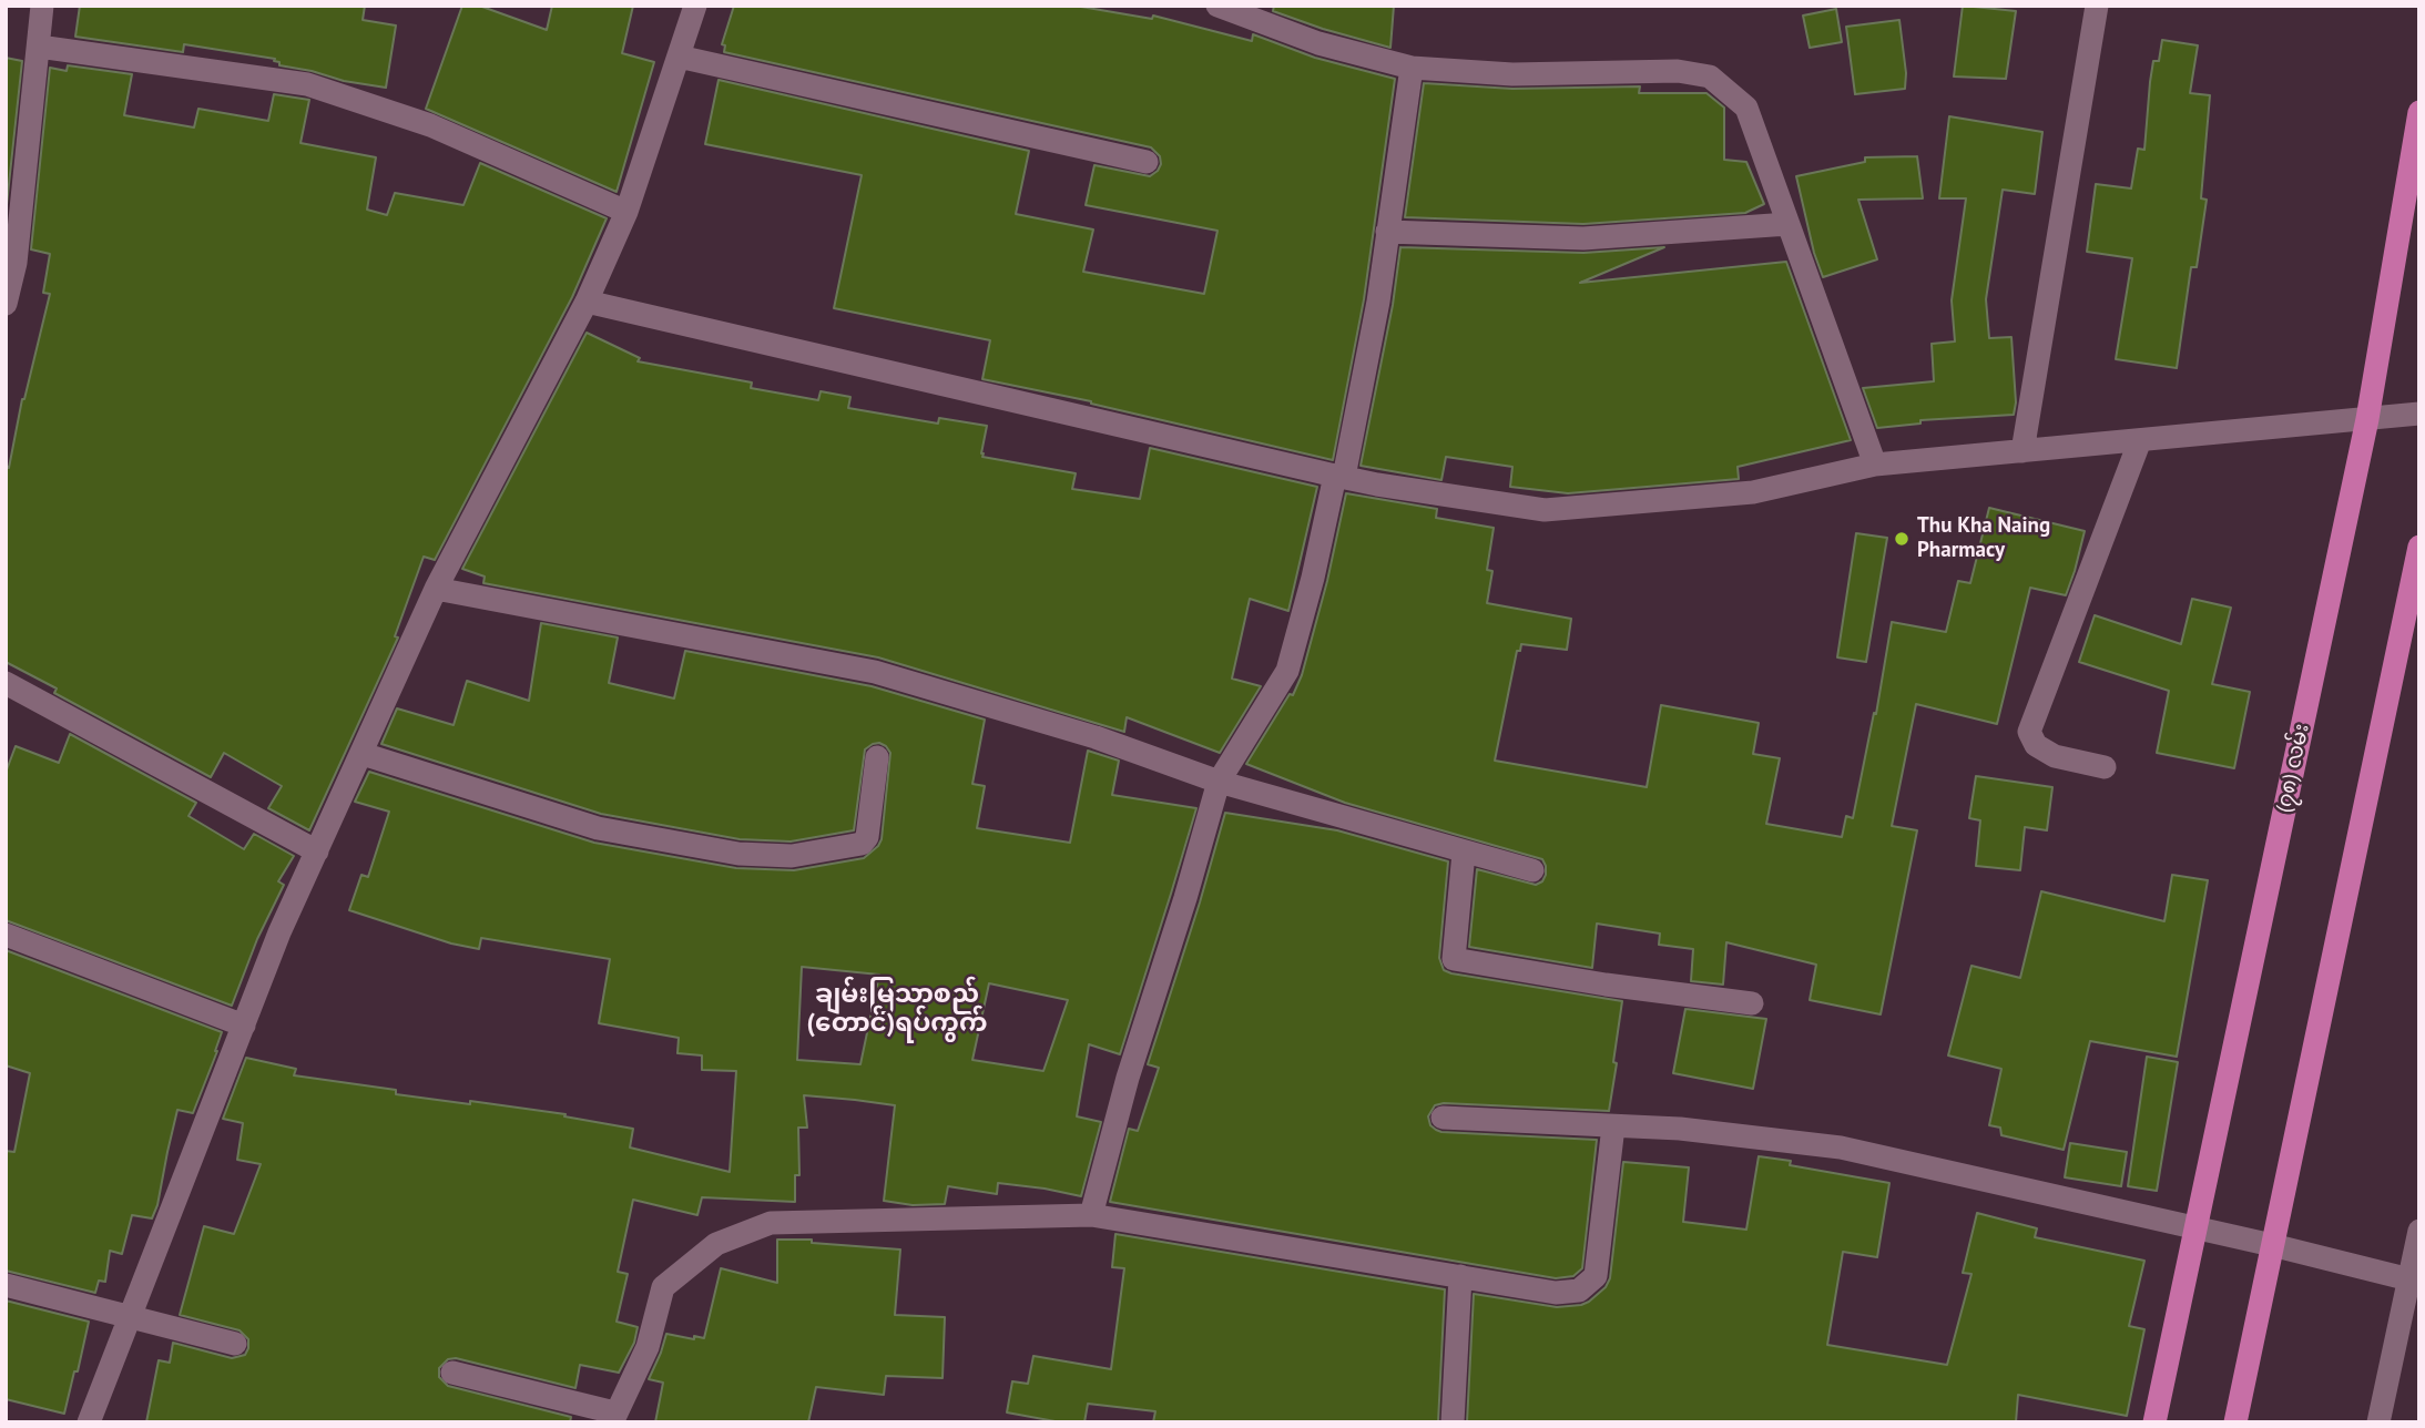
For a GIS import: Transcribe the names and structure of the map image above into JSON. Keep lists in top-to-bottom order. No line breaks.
{"streets":{"main road":["(၇၈) လမ်း"]},"districts":["ချမ်းမြသာစည် (တောင်)ရပ်ကွက်"],"places":["Thu Kha Naing Pharmacy"]}
